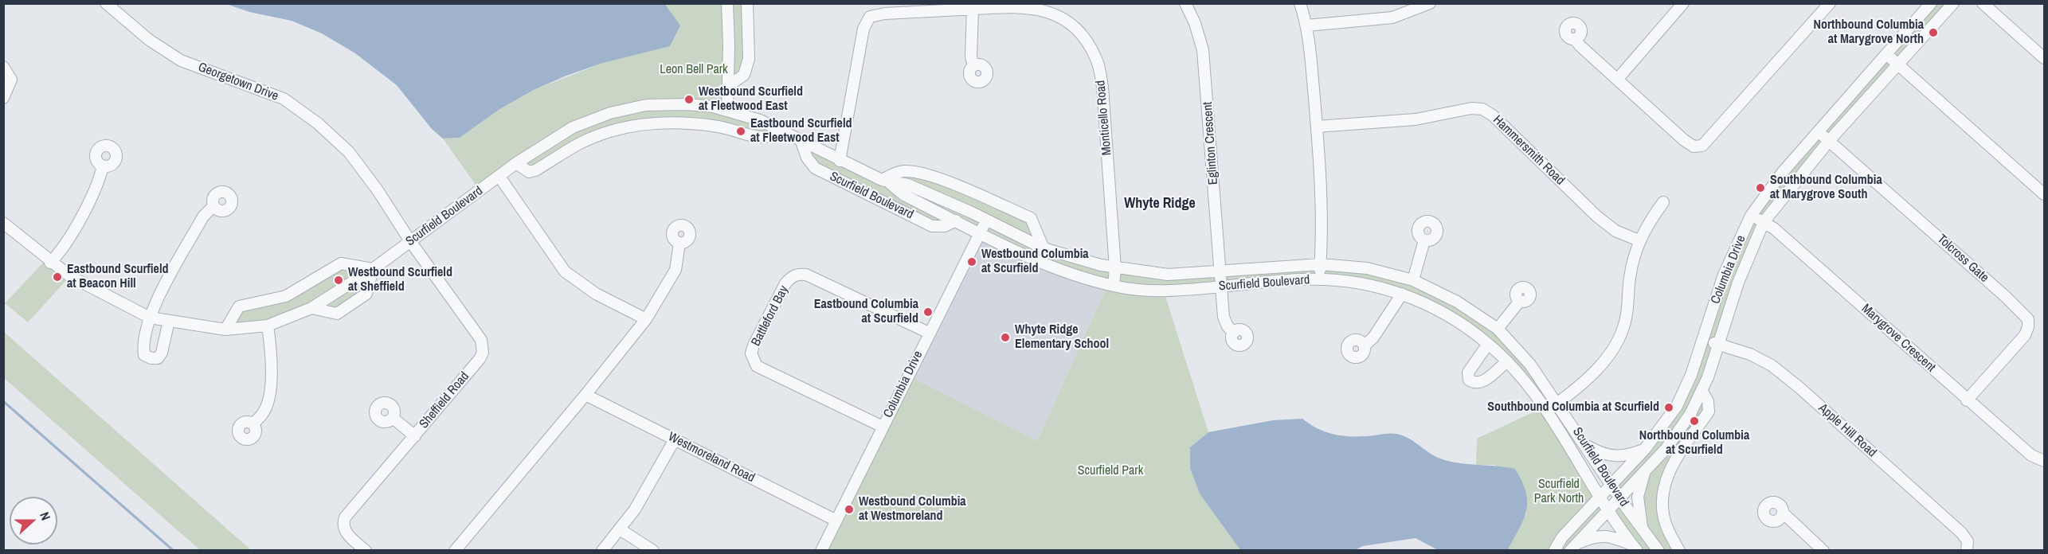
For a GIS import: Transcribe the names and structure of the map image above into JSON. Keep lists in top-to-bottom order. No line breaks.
{"streets":{"street":["Georgetown Drive","Monticello Road","Eglinton Crescent","Hammersmith Road","Scurfield Boulevard","Tolcross Gate","Columbia Drive","Battleford Bay","Marygrove Crescent","Sheffield Road","Apple Hill Road","Westmoreland Road"]},"crossings":[["Georgetown Drive","Scurfield Boulevard"],["Georgetown Drive","Sheffield Road"],["Monticello Road","Scurfield Boulevard"],["Eglinton Crescent","Scurfield Boulevard"],["Scurfield Boulevard","Columbia Drive"],["Scurfield Boulevard","Sheffield Road"],["Tolcross Gate","Columbia Drive"],["Tolcross Gate","Marygrove Crescent"],["Columbia Drive","Battleford Bay"],["Columbia Drive","Marygrove Crescent"],["Columbia Drive","Apple Hill Road"],["Columbia Drive","Westmoreland Road"]],"districts":["Whyte Ridge"],"parks":["Leon Bell Park","Scurfield Park","Scurfield Park North"],"places":["Northbound Columbia at Marygrove North","Westbound Scurfield at Fleetwood East","Eastbound Scurfield at Fleetwood East","Southbound Columbia at Marygrove South","Westbound Columbia at Scurfield","Eastbound Scurfield at Beacon Hill","Westbound Scurfield at Sheffield","Eastbound Columbia at Scurfield","Whyte Ridge Elementary School","Southbound Columbia at Scurfield","Northbound Columbia at Scurfield","Westbound Columbia at Westmoreland"],"north":"right"}
